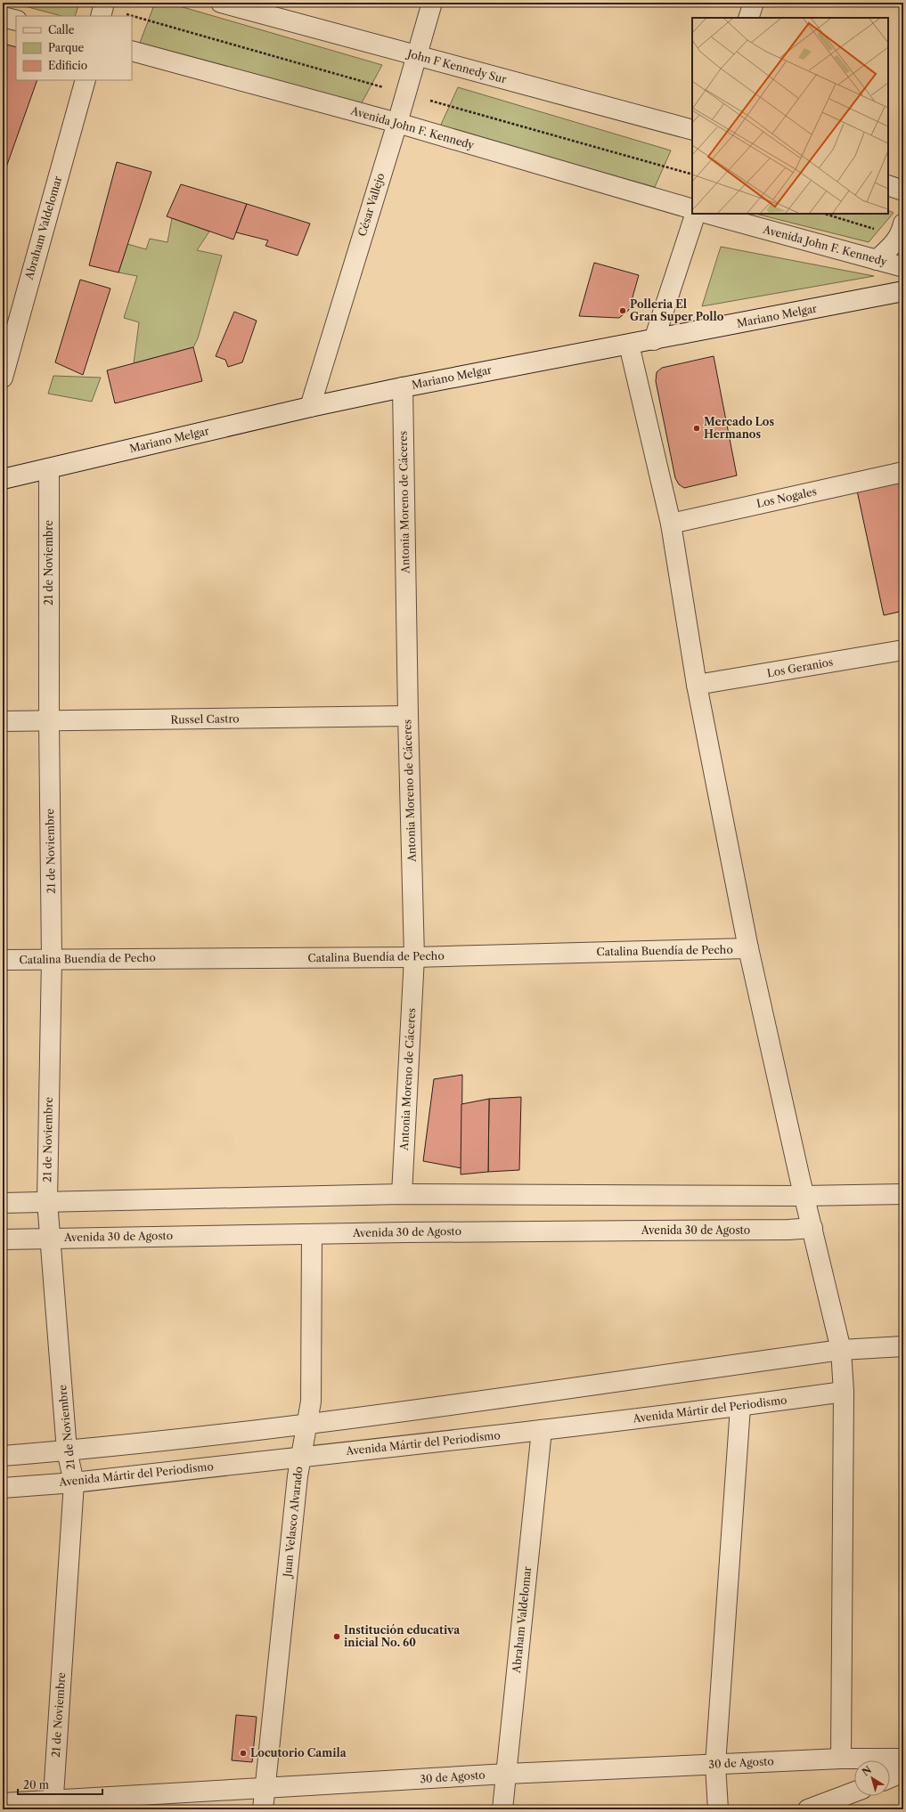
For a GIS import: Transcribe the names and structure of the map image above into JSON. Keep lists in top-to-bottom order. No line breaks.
{"streets":{"street":["John F Kennedy Sur","Avenida John F. Kennedy","César Vallejo","Abraham Valdelomar","Mariano Melgar","Los Nogales","Antonia Moreno de Cáceres","21 de Noviembre","Los Geranios","Russel Castro","Catalina Buendía de Pecho","Avenida 30 de Agosto","Avenida Mártir del Periodismo","Juan Velasco Alvarado","30 de Agosto"]},"crossings":[["John F Kennedy Sur","César Vallejo"],["Avenida John F. Kennedy","César Vallejo"],["César Vallejo","Mariano Melgar"],["Abraham Valdelomar","Avenida Mártir del Periodismo"],["Abraham Valdelomar","30 de Agosto"],["Mariano Melgar","Antonia Moreno de Cáceres"],["Mariano Melgar","21 de Noviembre"],["Antonia Moreno de Cáceres","Russel Castro"],["Antonia Moreno de Cáceres","Catalina Buendía de Pecho"],["21 de Noviembre","Russel Castro"],["21 de Noviembre","Catalina Buendía de Pecho"],["21 de Noviembre","Avenida 30 de Agosto"],["21 de Noviembre","Avenida Mártir del Periodismo"],["21 de Noviembre","30 de Agosto"],["Avenida 30 de Agosto","Juan Velasco Alvarado"],["Avenida Mártir del Periodismo","Juan Velasco Alvarado"],["Juan Velasco Alvarado","30 de Agosto"]],"places":["Polleria El Gran Super Pollo","Mercado Los Hermanos","Institución educativa inicial No. 60","Locutorio Camila"],"legend":["Calle","Parque","Edificio"],"scale_bar":"20 m","north":"top left"}
